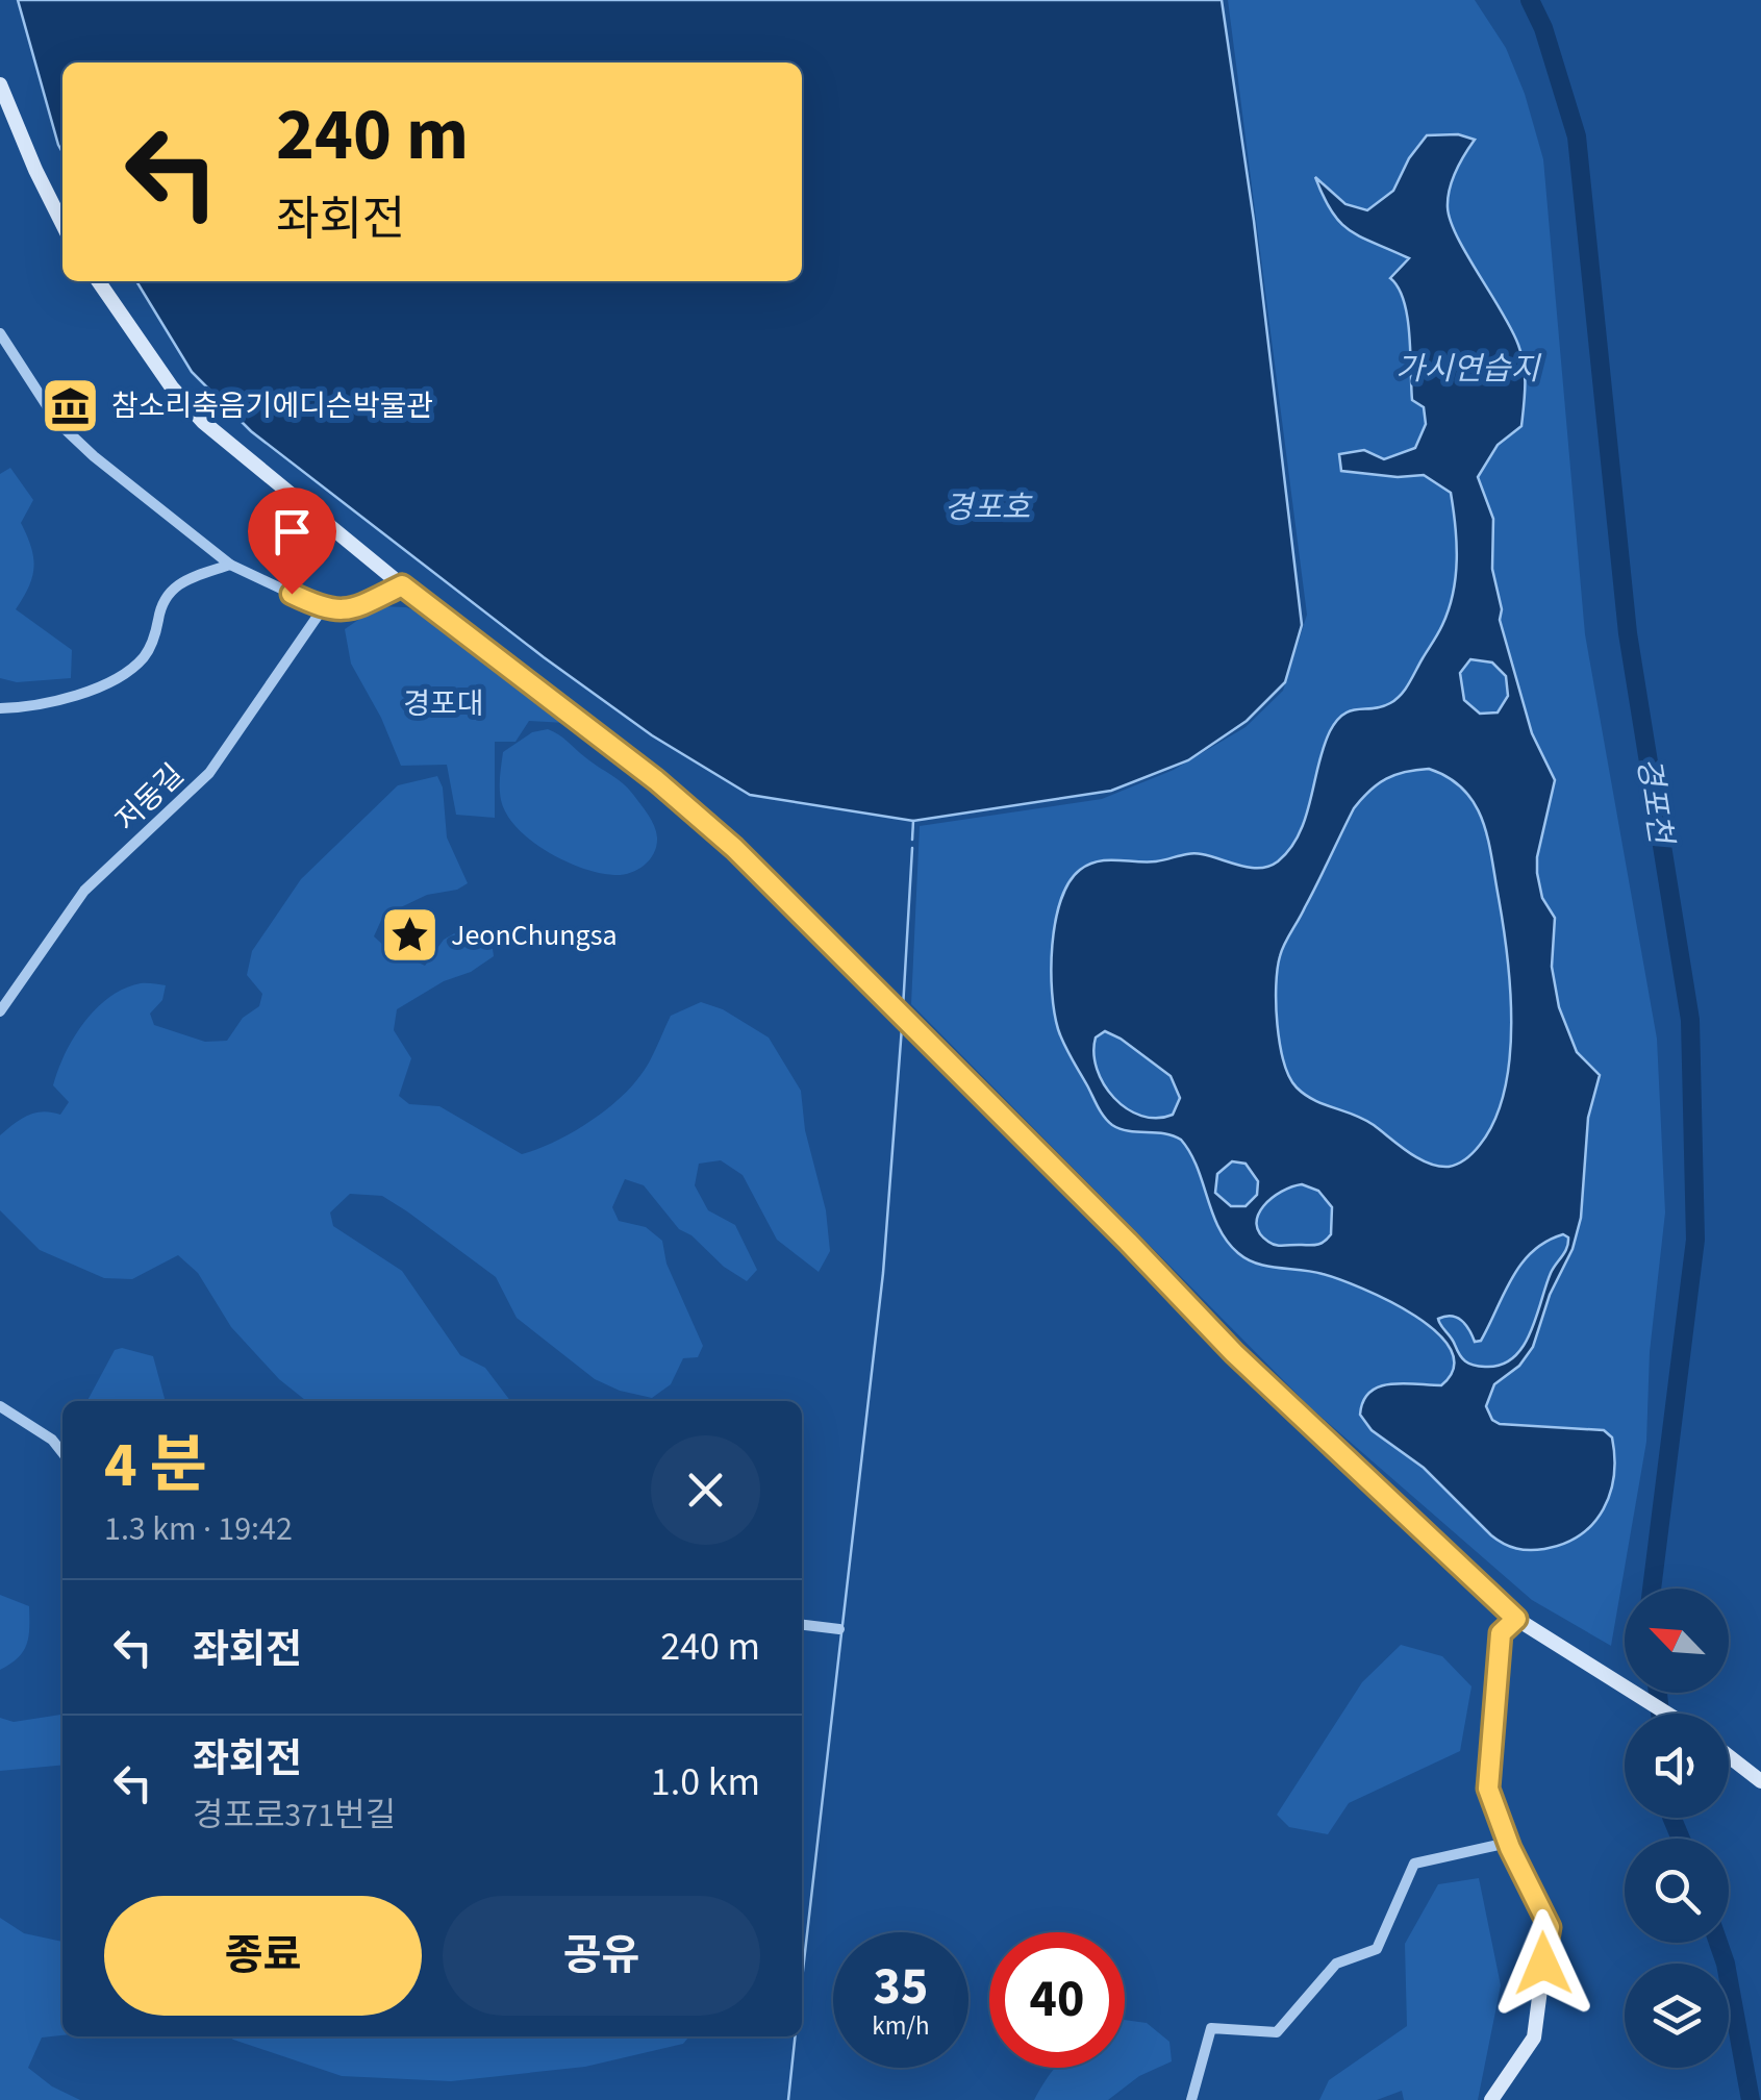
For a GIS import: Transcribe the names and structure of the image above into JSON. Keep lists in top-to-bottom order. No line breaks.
{"streets":{"street":["저동길"]},"water":["가시연습지","경포호","경포천"],"parks":["경포대"],"places":{"museum":["참소리축음기에디슨박물관"],"place":["JeonChungsa"]},"north":"top left","page":{"turn":["240 m","좌회전"],"heading":["4 분","1.3 km · 19:42"],"list":[{"name":"좌회전","value":"240 m"},{"name":"좌회전","note":"경포로371번길","value":"1.0 km"}],"buttons":["종료","공유"],"speed":"35 km/h","limit":"40"}}
